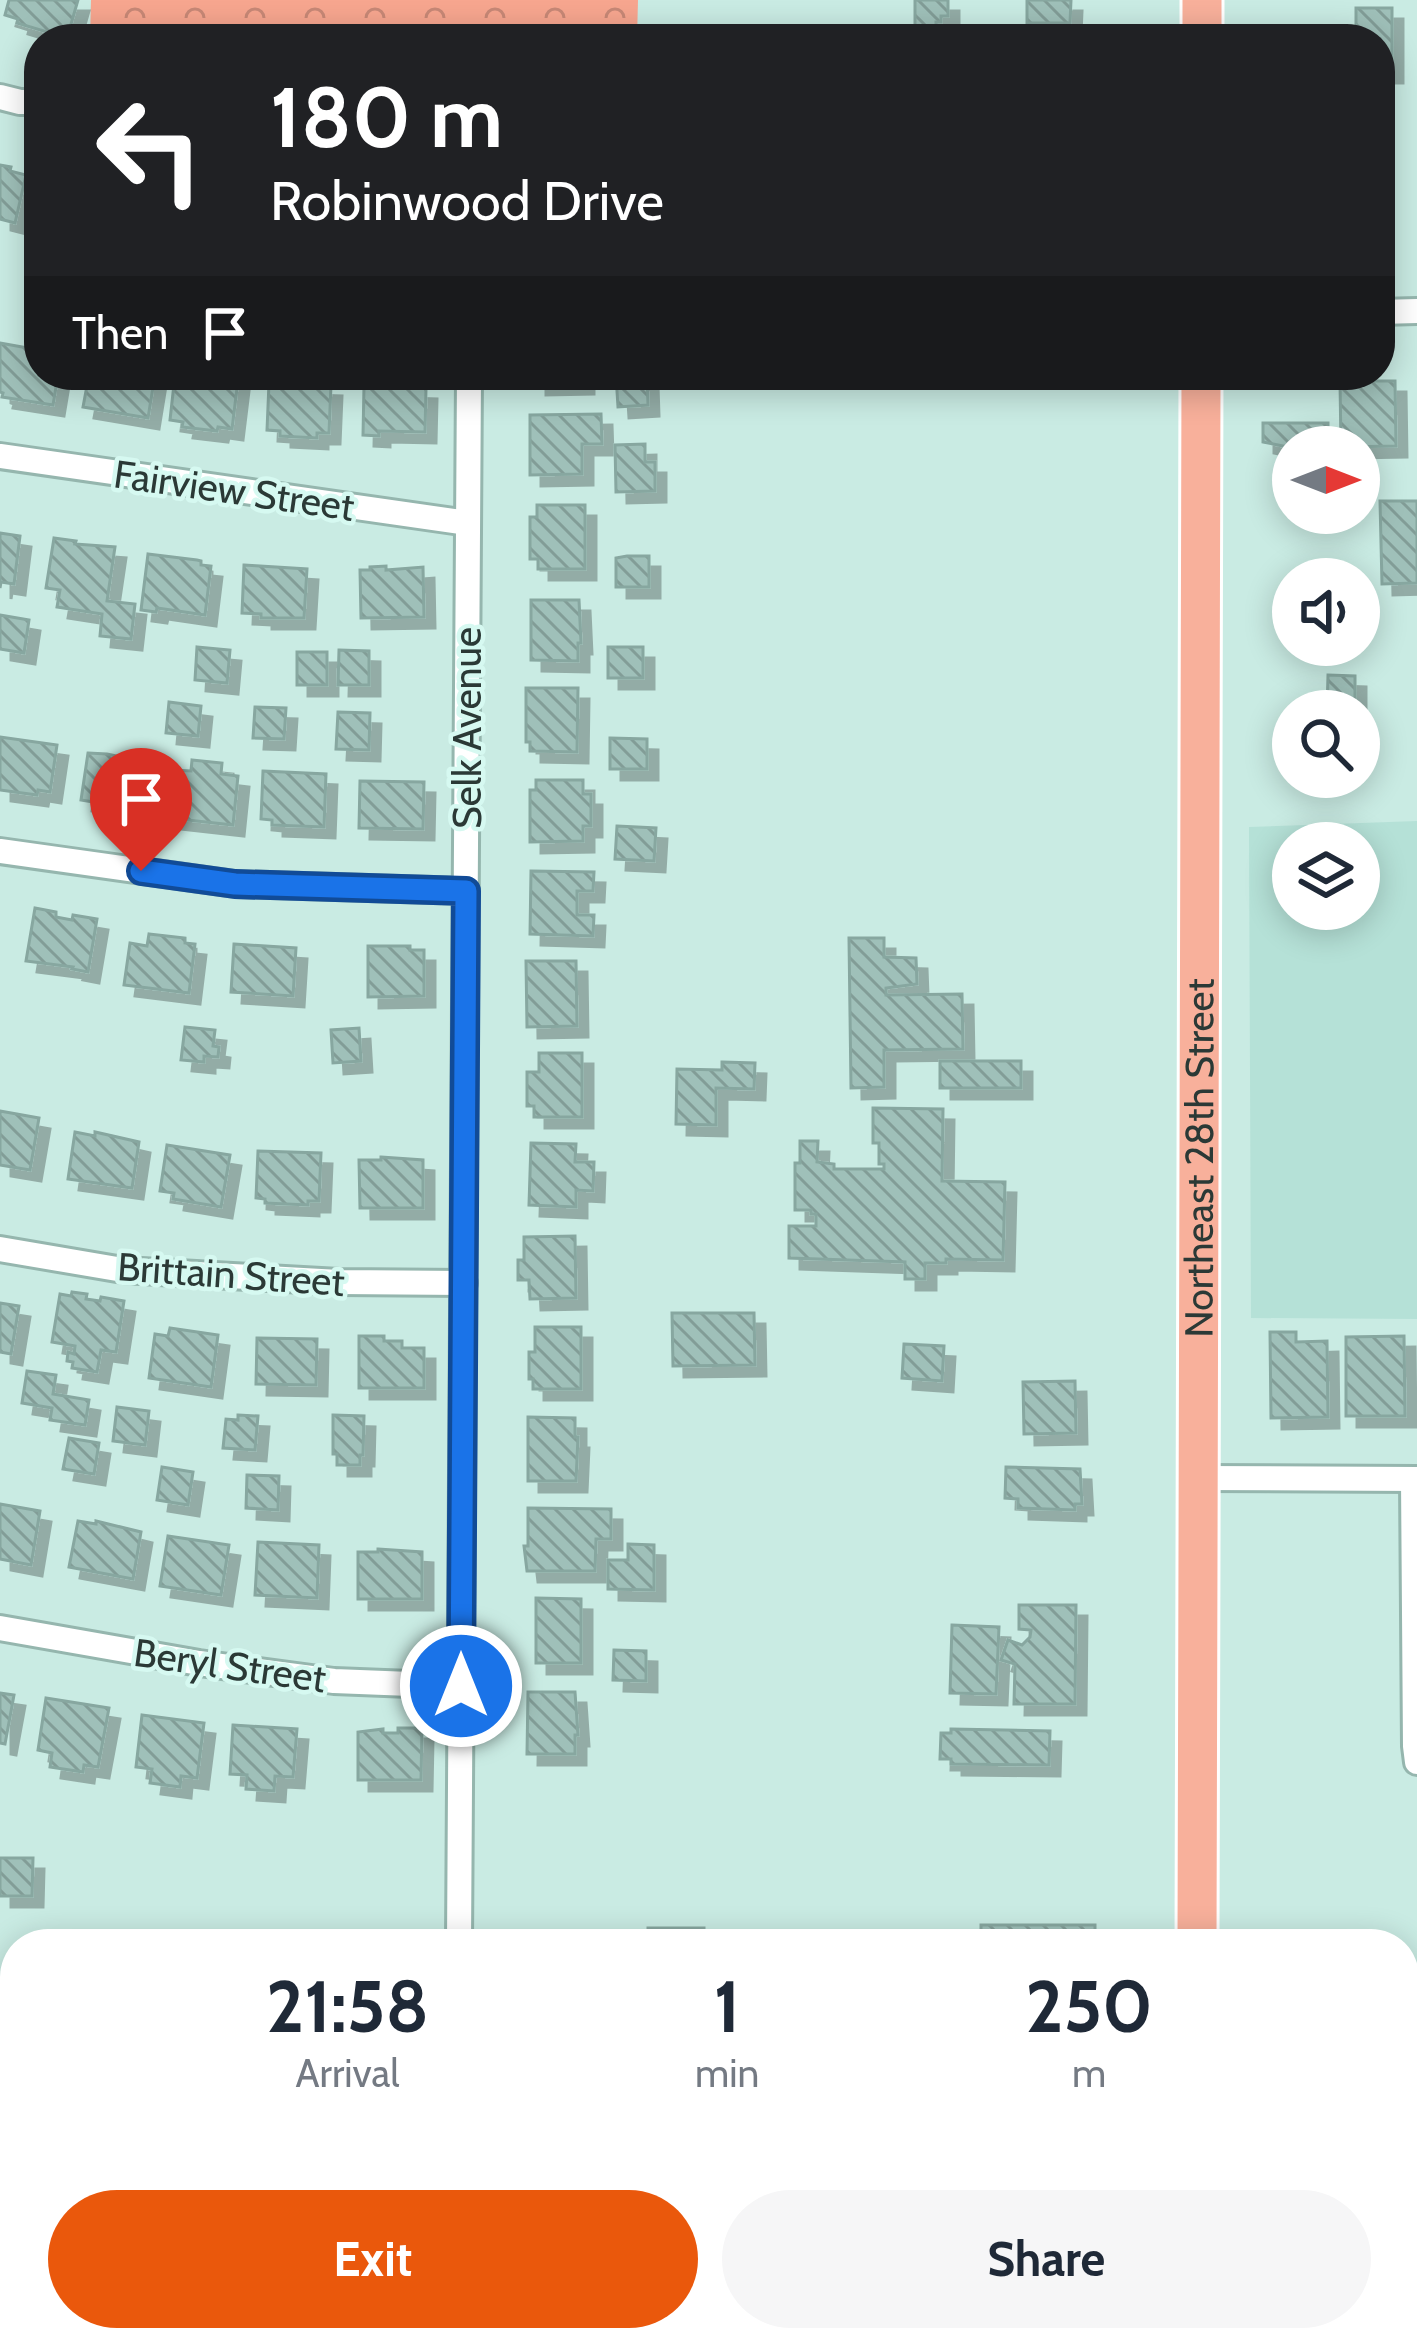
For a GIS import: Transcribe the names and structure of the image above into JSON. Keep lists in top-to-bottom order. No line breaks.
{"streets":{"main road":["Northeast 28th Street"],"street":["Fairview Street","Selk Avenue","Brittain Street","Beryl Street"]},"crossings":[["Fairview Street","Selk Avenue"],["Selk Avenue","Brittain Street"],["Selk Avenue","Beryl Street"]],"north":"right","page":{"turn":["180 m","Robinwood Drive"],"then":"Then","eta":["21:58","Arrival","1","min","250","m"],"buttons":["Exit","Share"]}}
